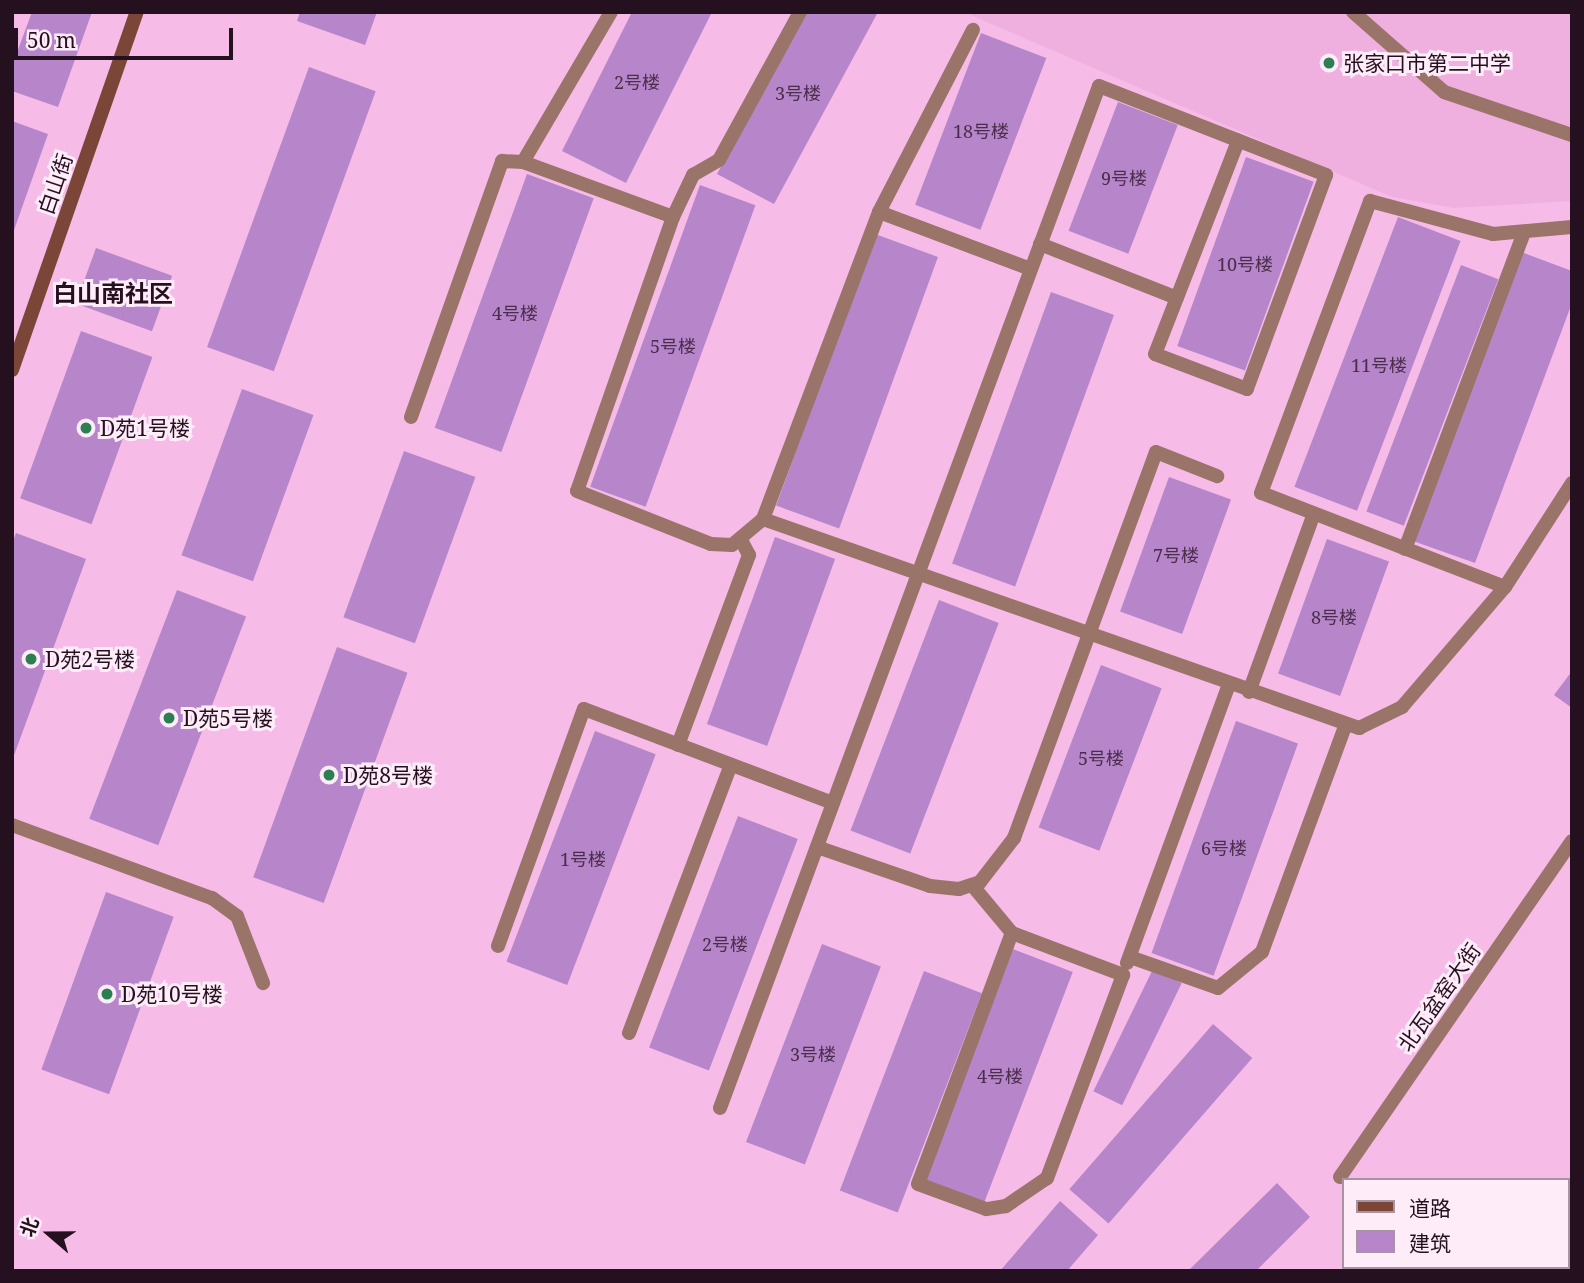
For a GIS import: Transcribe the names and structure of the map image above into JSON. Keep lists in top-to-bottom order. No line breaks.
{"streets":{"main road":["白山街"],"street":["北瓦盆窑大街"]},"districts":["白山南社区"],"places":["张家口市第二中学","D苑1号楼","D苑2号楼","D苑5号楼","D苑8号楼","D苑10号楼"],"house_numbers":["2号楼","3号楼","18号楼","9号楼","10号楼","4号楼","5号楼","11号楼","7号楼","8号楼","5号楼","6号楼","1号楼","2号楼","3号楼","4号楼"],"legend":["道路","建筑"],"scale_bar":"50 m","north":"left"}
